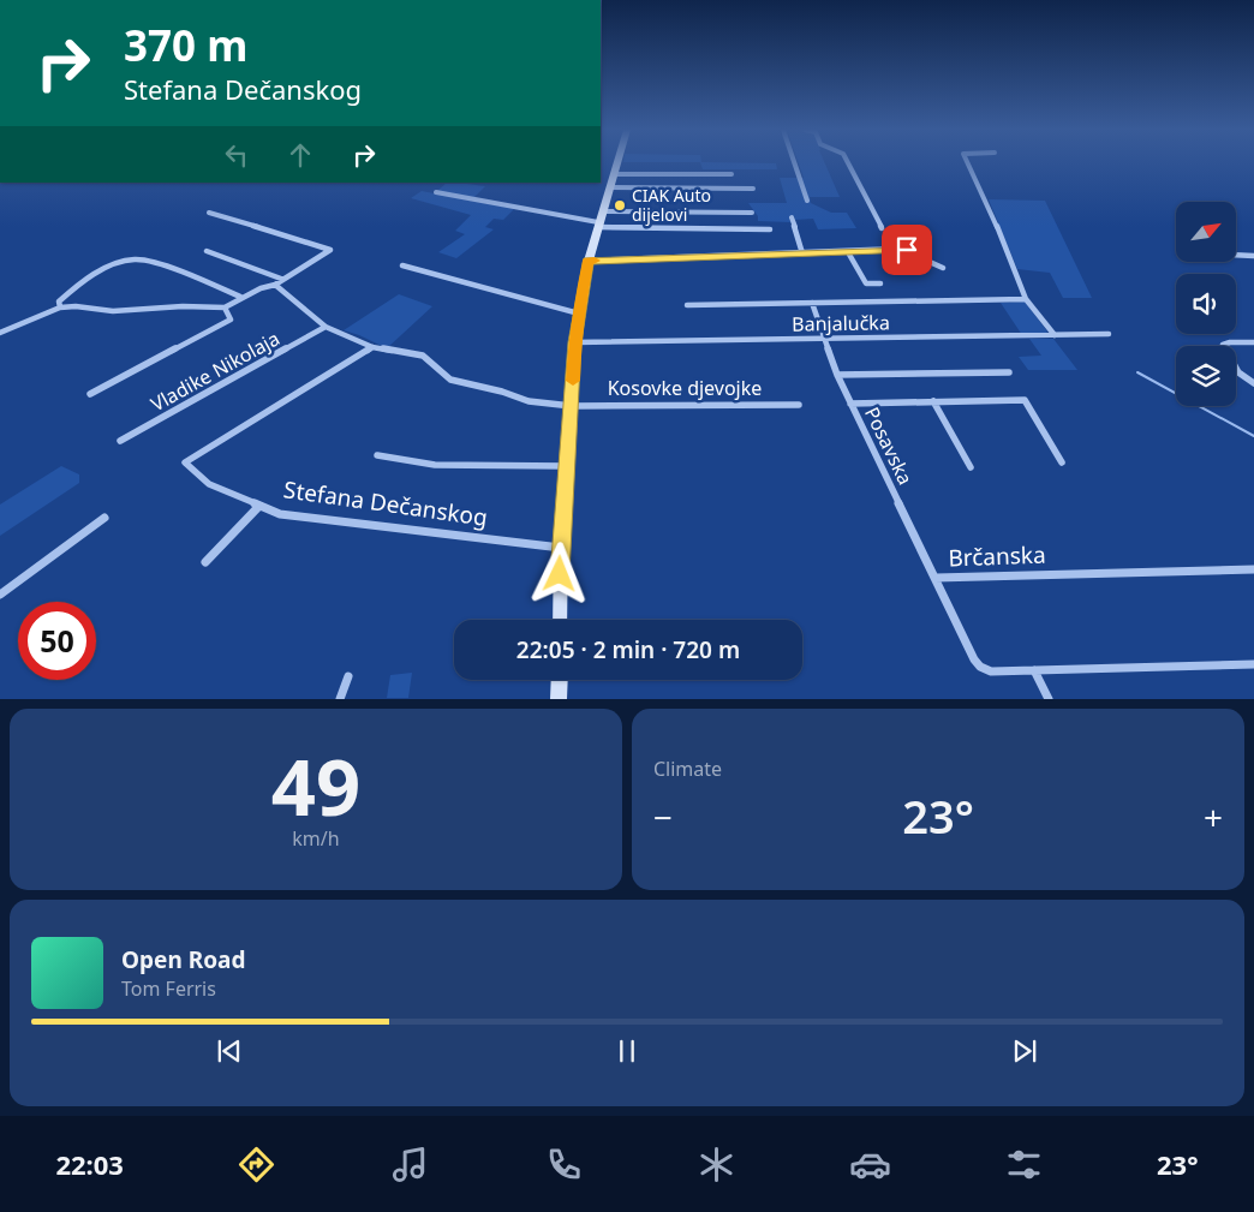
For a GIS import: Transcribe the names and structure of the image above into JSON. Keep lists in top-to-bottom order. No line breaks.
{"streets":{"street":["Banjalučka","Vladike Nikolaja","Kosovke djevojke","Posavska","Stefana Dečanskog","Brčanska"]},"crossings":[["Posavska","Brčanska"]],"places":["CIAK Auto dijelovi"],"north":"top right","page":{"turn":["370 m","Stefana Dečanskog"],"limit":"50","trip":"22:05 · 2 min · 720 m","tile":[["49","km/h"],"Climate"],"heat":["−","23°","+"],"song":["Open Road","Tom Ferris"],"tabs":["22:03","23°"]}}
